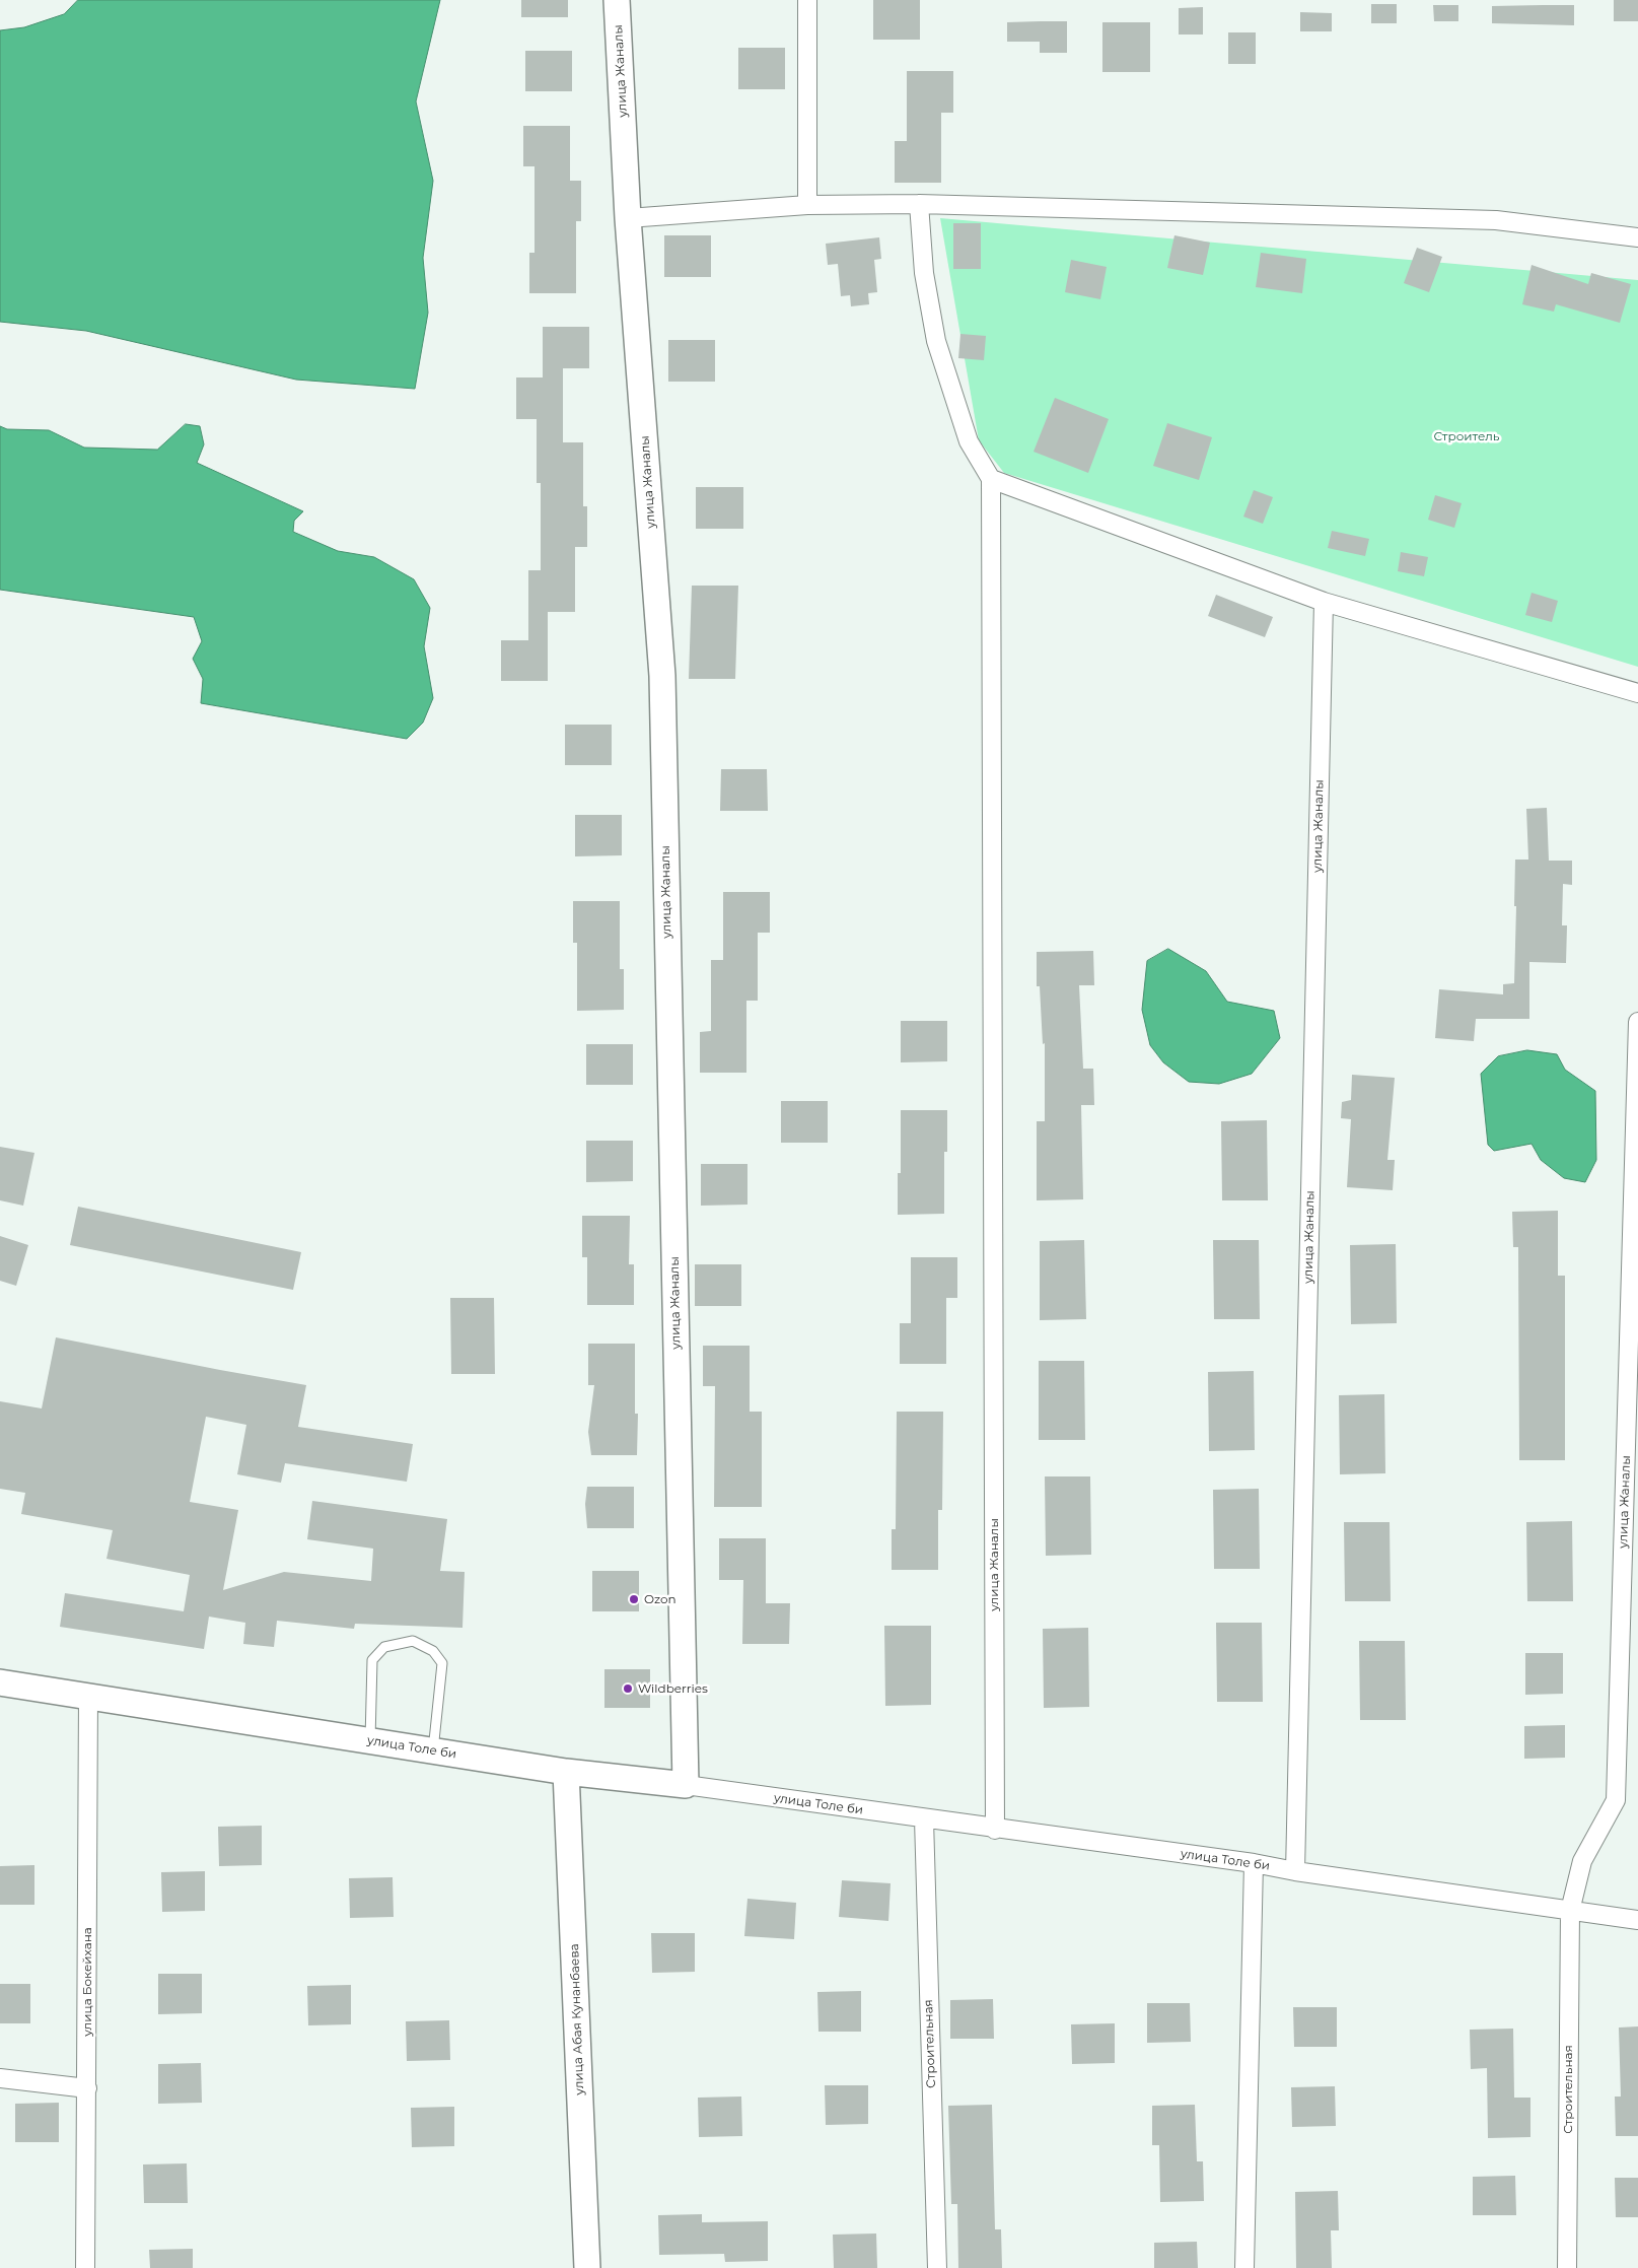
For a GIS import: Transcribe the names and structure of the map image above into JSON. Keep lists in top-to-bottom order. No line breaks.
{"streets":{"street":["улица Жаналы","улица Толе би","улица Бокейхана","улица Абая Кунанбаева","Строительная"]},"crossings":[["улица Жаналы","улица Толе би"],["улица Жаналы","Строительная"],["улица Толе би","улица Бокейхана"],["улица Толе би","улица Абая Кунанбаева"],["улица Толе би","Строительная"]],"parks":["Строитель"],"places":["Ozon","Wildberries"]}
